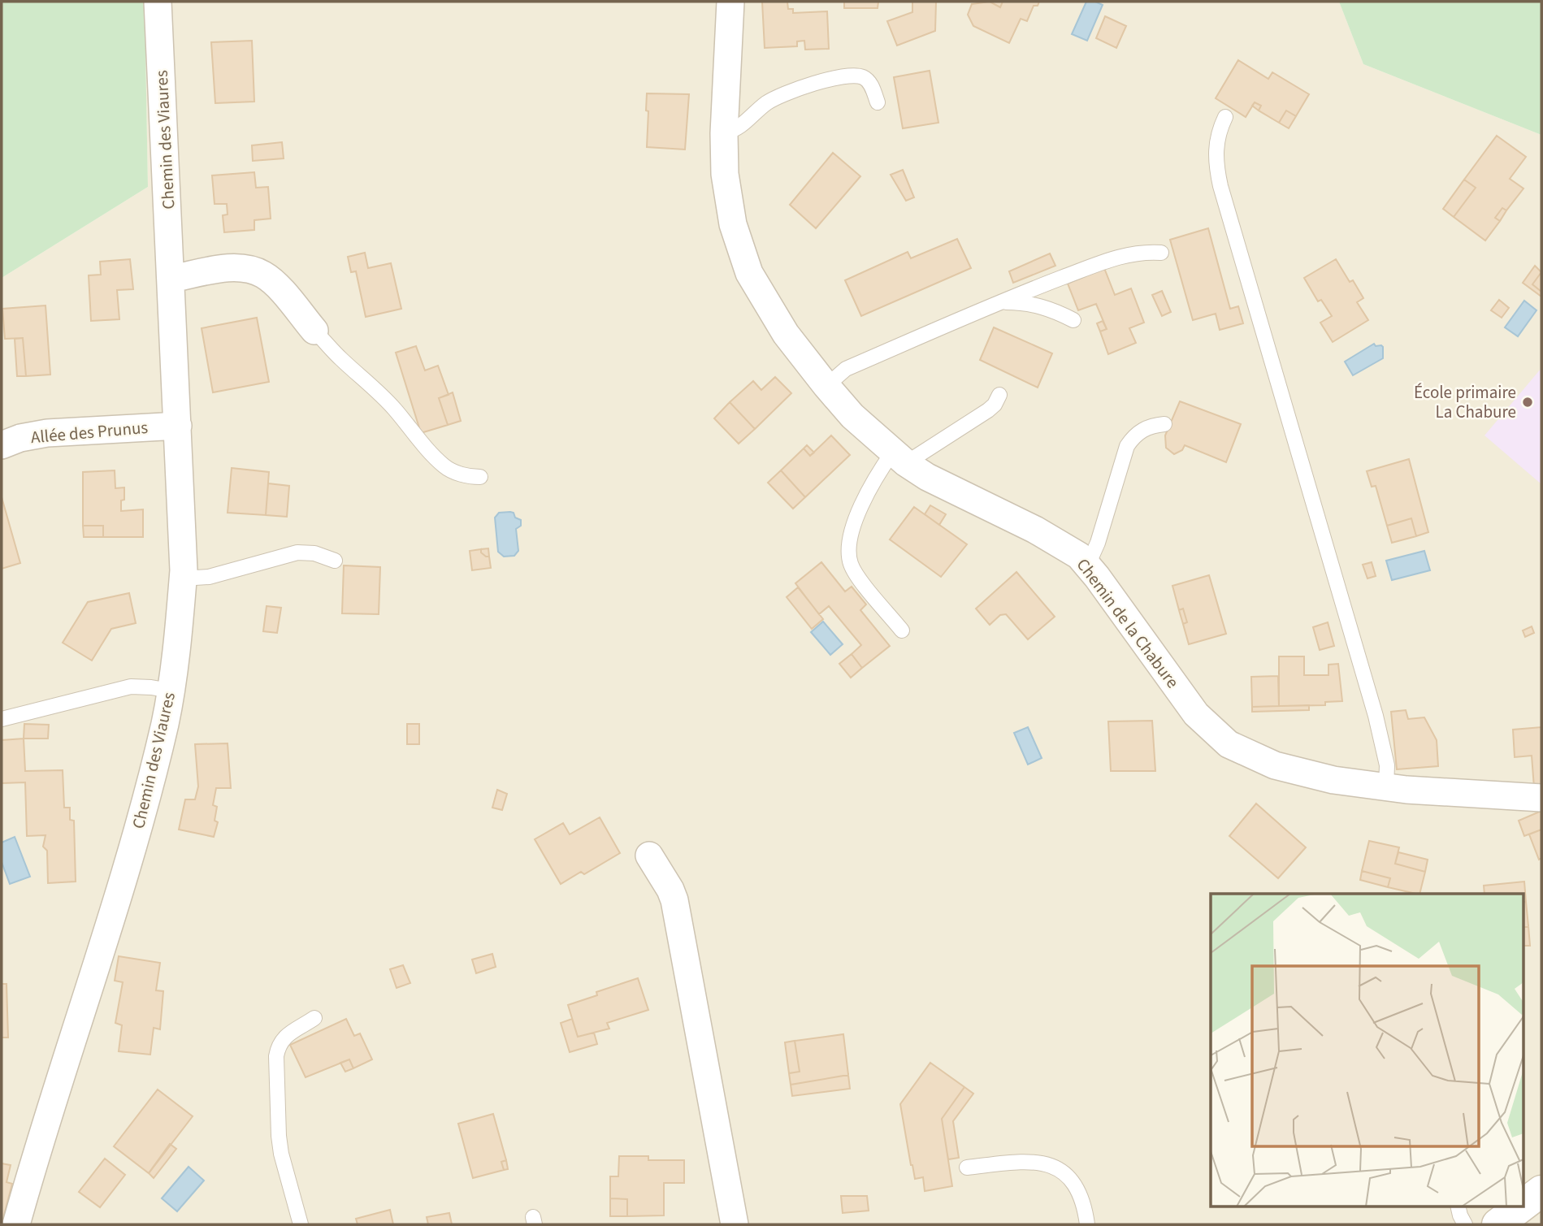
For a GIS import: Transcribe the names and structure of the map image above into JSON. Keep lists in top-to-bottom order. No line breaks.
{"streets":{"street":["Chemin des Viaures","Allée des Prunus","Chemin de la Chabure"]},"crossings":[["Chemin des Viaures","Allée des Prunus"]],"places":["École primaire La Chabure"]}
